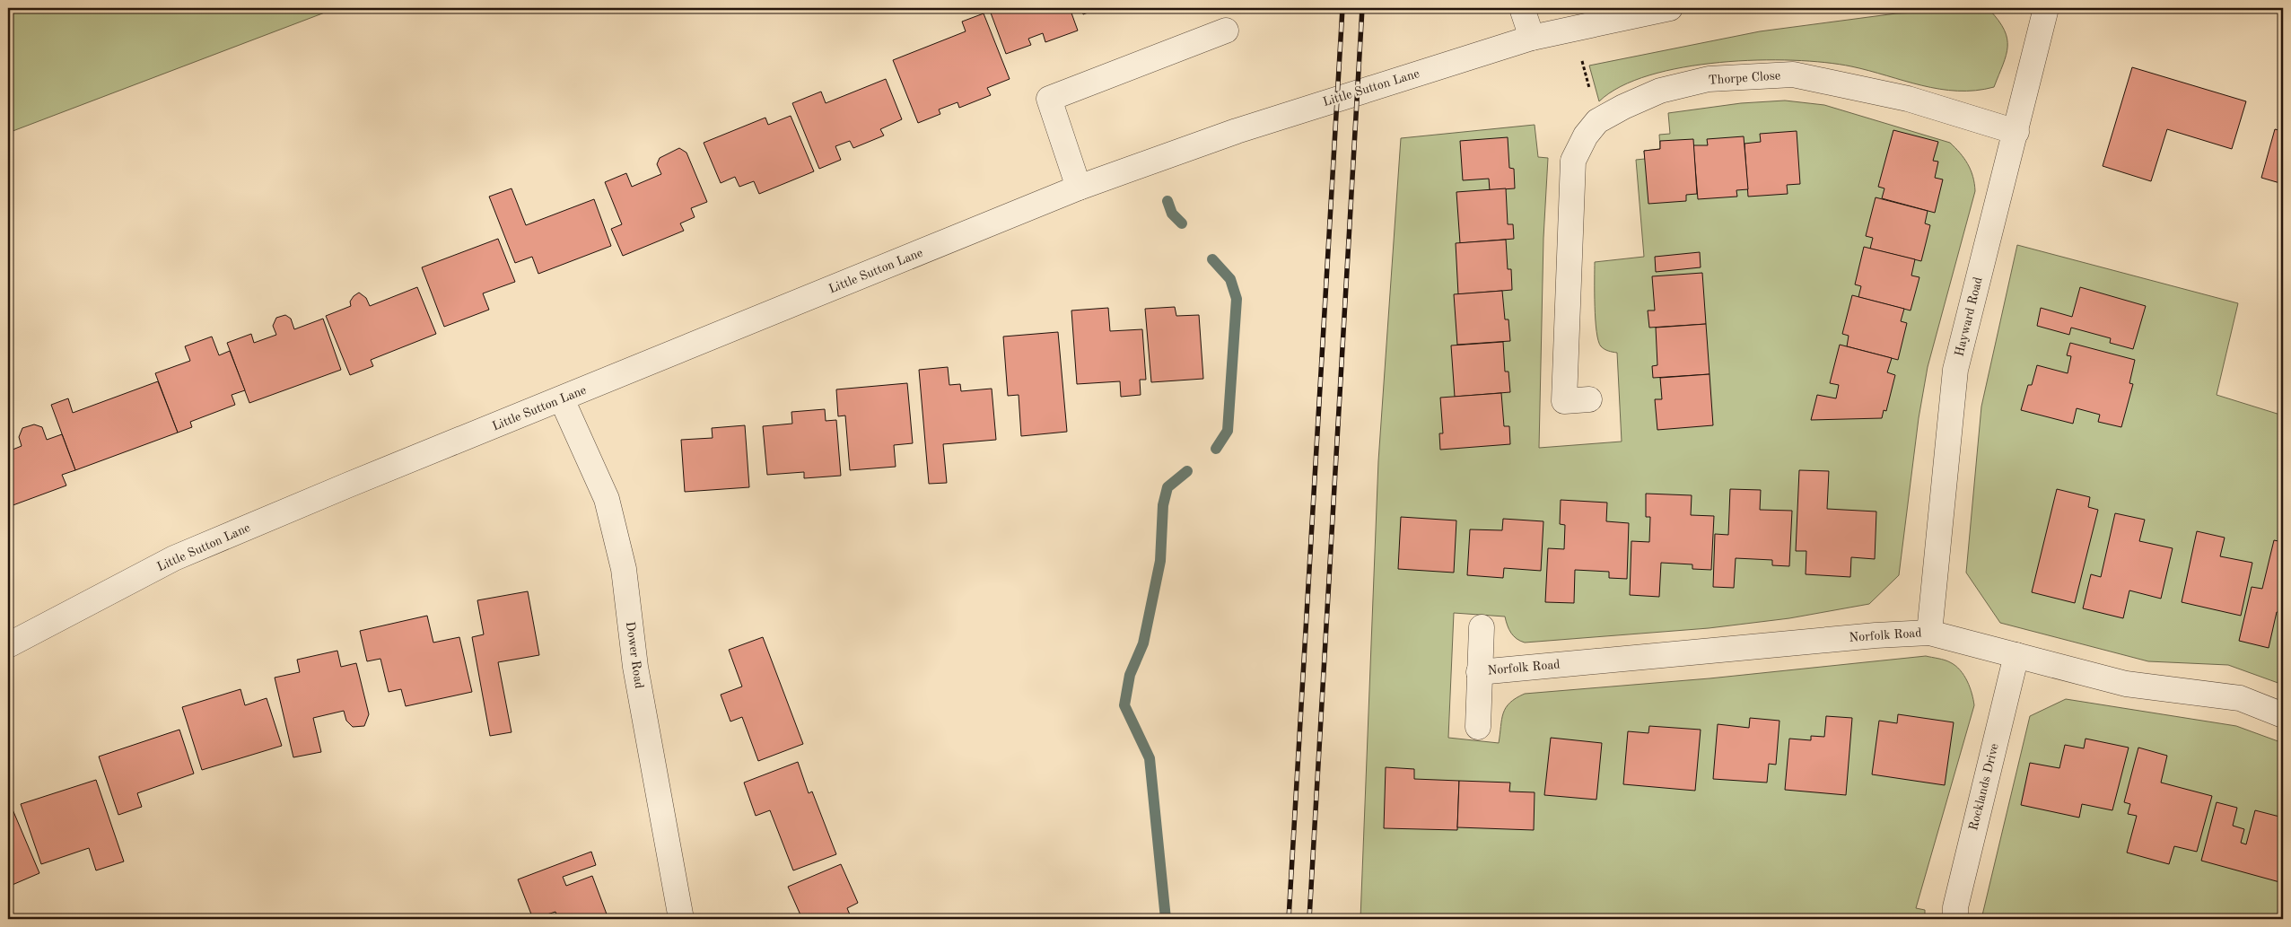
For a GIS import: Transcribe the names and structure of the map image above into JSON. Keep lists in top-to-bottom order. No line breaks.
{"streets":{"street":["Thorpe Close","Little Sutton Lane","Hayward Road","Norfolk Road","Dower Road","Rocklands Drive"]},"crossings":[["Thorpe Close","Hayward Road"],["Little Sutton Lane","Dower Road"],["Hayward Road","Norfolk Road"],["Norfolk Road","Rocklands Drive"]]}
